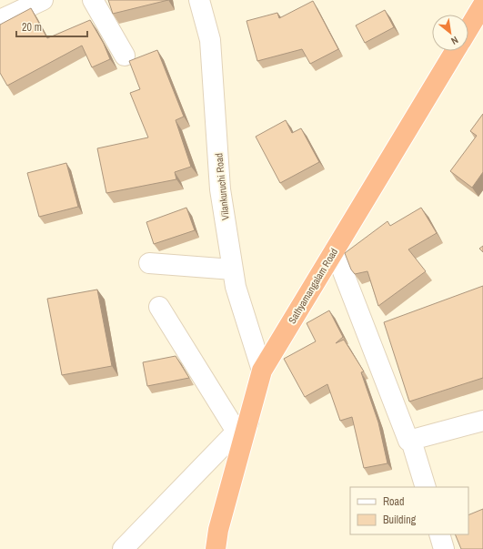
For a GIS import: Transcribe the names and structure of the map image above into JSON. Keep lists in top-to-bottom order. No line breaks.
{"streets":{"highway":["Sathyamangalam Road"],"street":["Vilankuruchi Road"]},"crossings":[["Vilankuruchi Road","Sathyamangalam Road"]],"legend":["Road","Building"],"scale_bar":"20 m","north":"bottom right"}
